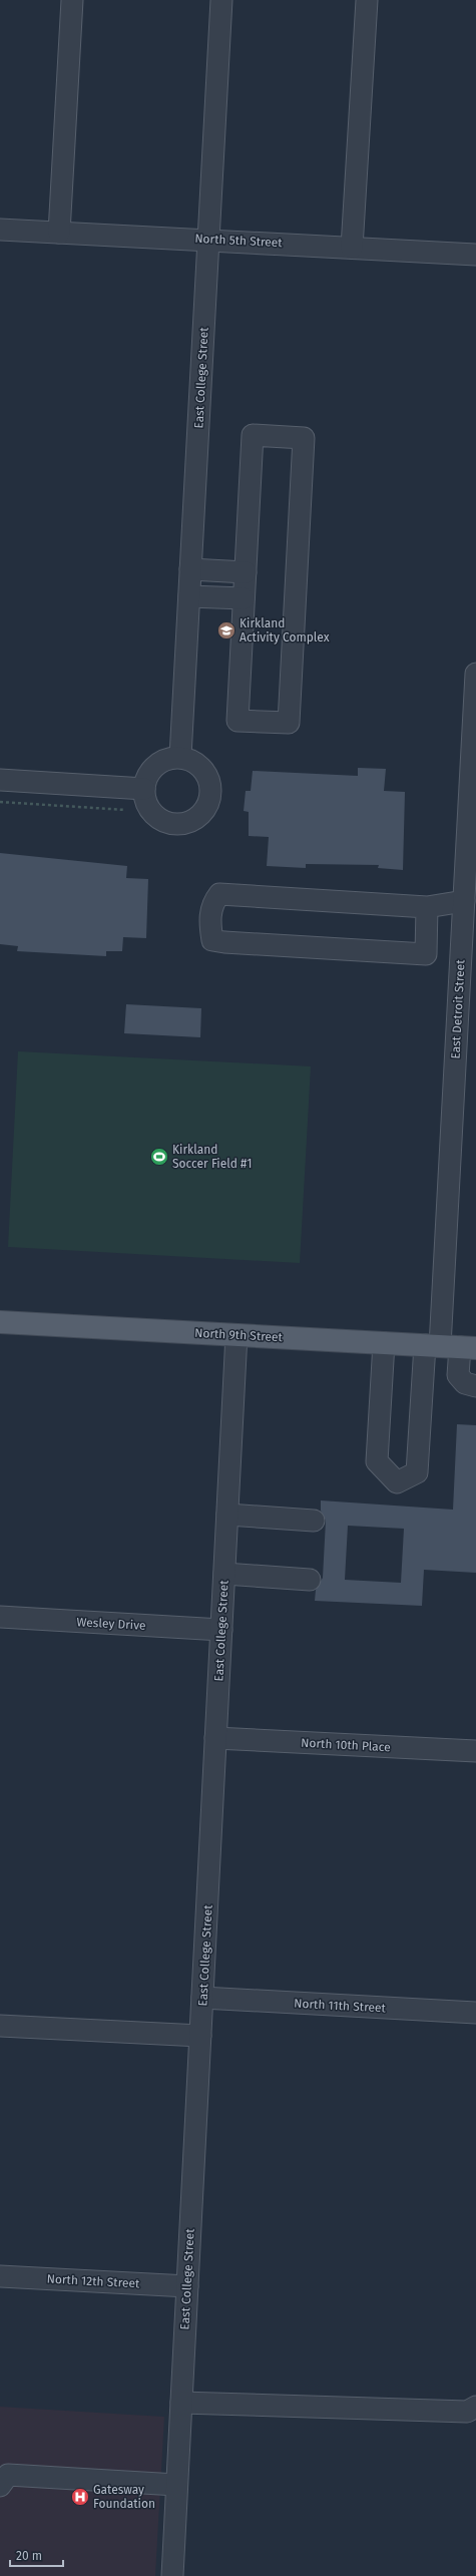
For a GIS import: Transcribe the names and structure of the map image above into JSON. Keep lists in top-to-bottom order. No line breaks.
{"streets":{"main road":["North 9th Street"],"street":["North 5th Street","East College Street","East Detroit Street","Wesley Drive","North 10th Place","North 11th Street","North 12th Street"]},"crossings":[["North 5th Street","East College Street"],["East College Street","North 9th Street"],["East College Street","Wesley Drive"],["East College Street","North 10th Place"],["East College Street","North 11th Street"],["East College Street","North 12th Street"],["East Detroit Street","North 9th Street"]],"places":{"school or university":["Kirkland Activity Complex"],"sports":["Kirkland Soccer Field #1"],"hospital":["Gatesway Foundation"]},"scale_bar":"20 m"}
